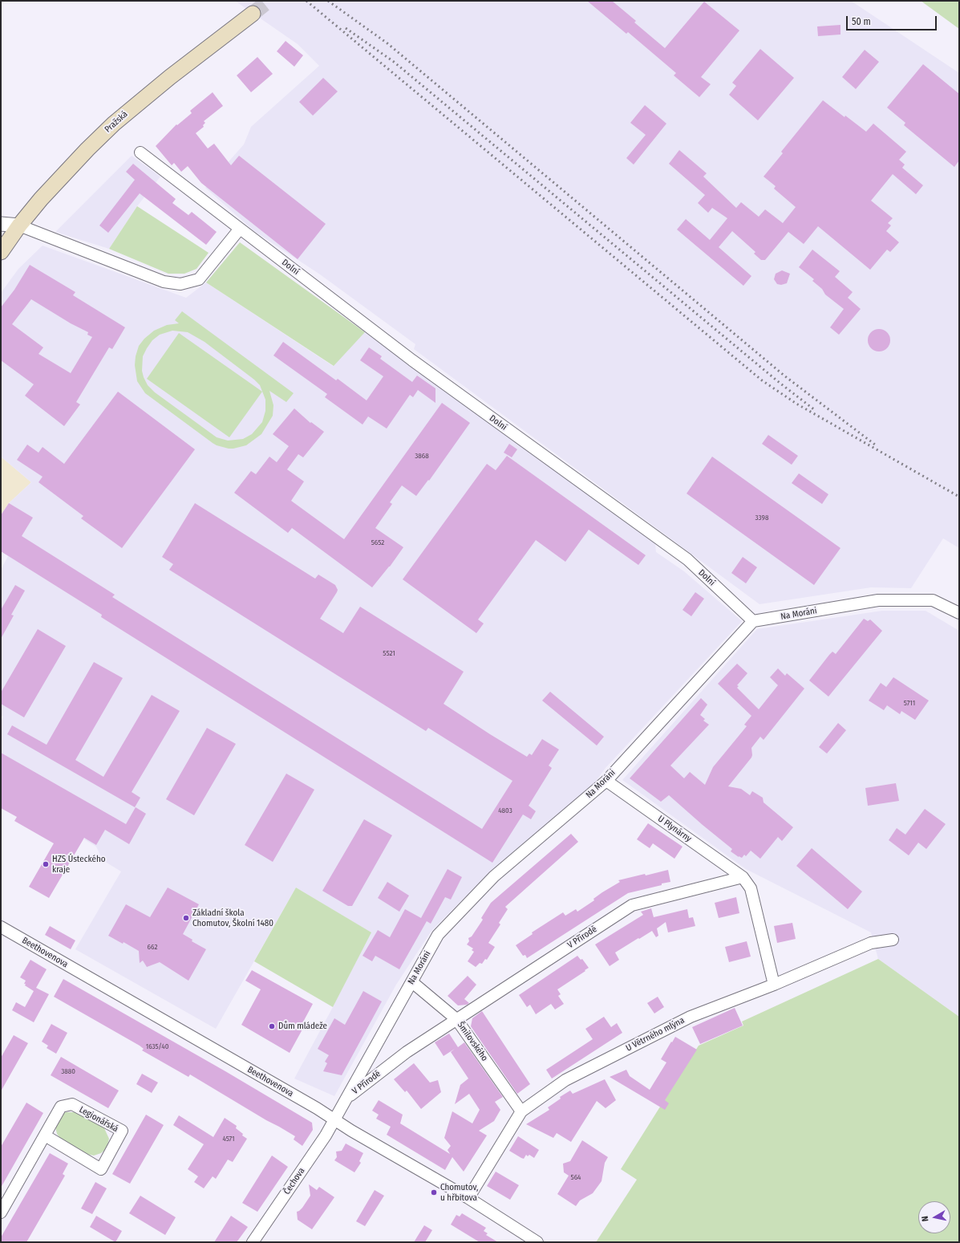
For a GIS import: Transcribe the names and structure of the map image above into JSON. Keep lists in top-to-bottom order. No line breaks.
{"streets":{"main road":["Pražská"],"street":["Dolní","Na Moráni","U Plynárny","V Přírodě","Beethovenova","U Větrného mlýna","Šmilovského","Legionářská","Čechova"]},"crossings":[["Dolní","Na Moráni"],["Na Moráni","U Plynárny"],["Na Moráni","V Přírodě"],["Na Moráni","Beethovenova"],["Na Moráni","Šmilovského"],["Na Moráni","Čechova"],["U Plynárny","V Přírodě"],["V Přírodě","Šmilovského"],["Beethovenova","U Větrného mlýna"],["Beethovenova","Čechova"],["U Větrného mlýna","Šmilovského"]],"places":["HZS Ústeckého kraje","Základní škola Chomutov, Školní 1480","Dům mládeže","Chomutov, u hřbitova"],"house_numbers":["3868","3398","5652","5521","5711","4803","662","1635/40","3880","4571","564"],"scale_bar":"50 m","north":"left"}
